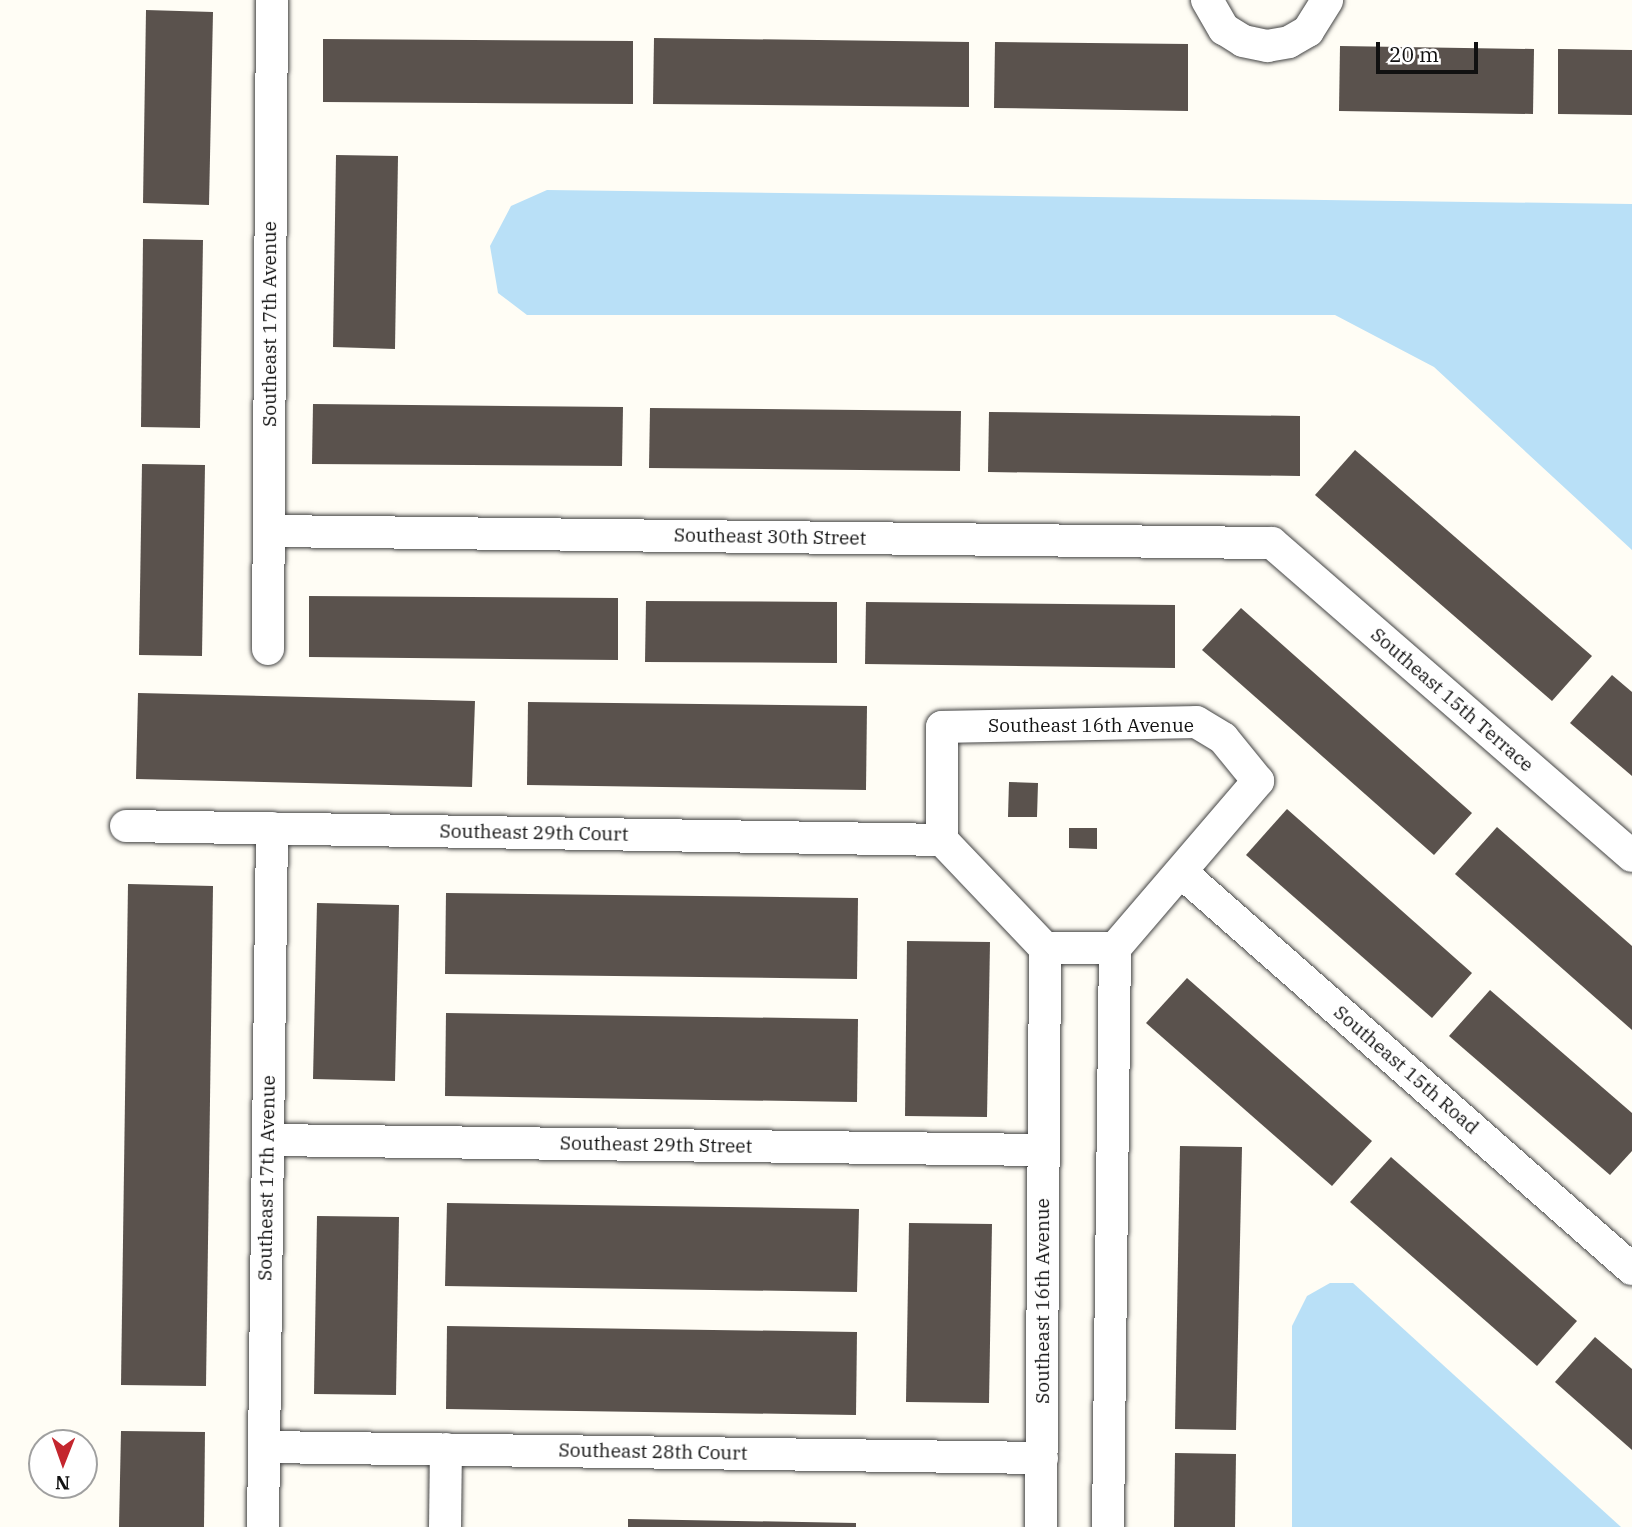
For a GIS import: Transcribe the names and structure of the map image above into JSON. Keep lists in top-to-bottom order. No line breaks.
{"streets":{"street":["Southeast 17th Avenue","Southeast 30th Street","Southeast 15th Terrace","Southeast 16th Avenue","Southeast 29th Court","Southeast 15th Road","Southeast 29th Street","Southeast 28th Court"]},"crossings":[["Southeast 17th Avenue","Southeast 30th Street"],["Southeast 17th Avenue","Southeast 29th Court"],["Southeast 17th Avenue","Southeast 29th Street"],["Southeast 17th Avenue","Southeast 28th Court"],["Southeast 30th Street","Southeast 15th Terrace"],["Southeast 16th Avenue","Southeast 29th Court"],["Southeast 16th Avenue","Southeast 15th Road"],["Southeast 16th Avenue","Southeast 29th Street"],["Southeast 16th Avenue","Southeast 28th Court"]],"scale_bar":"20 m","north":"bottom"}
